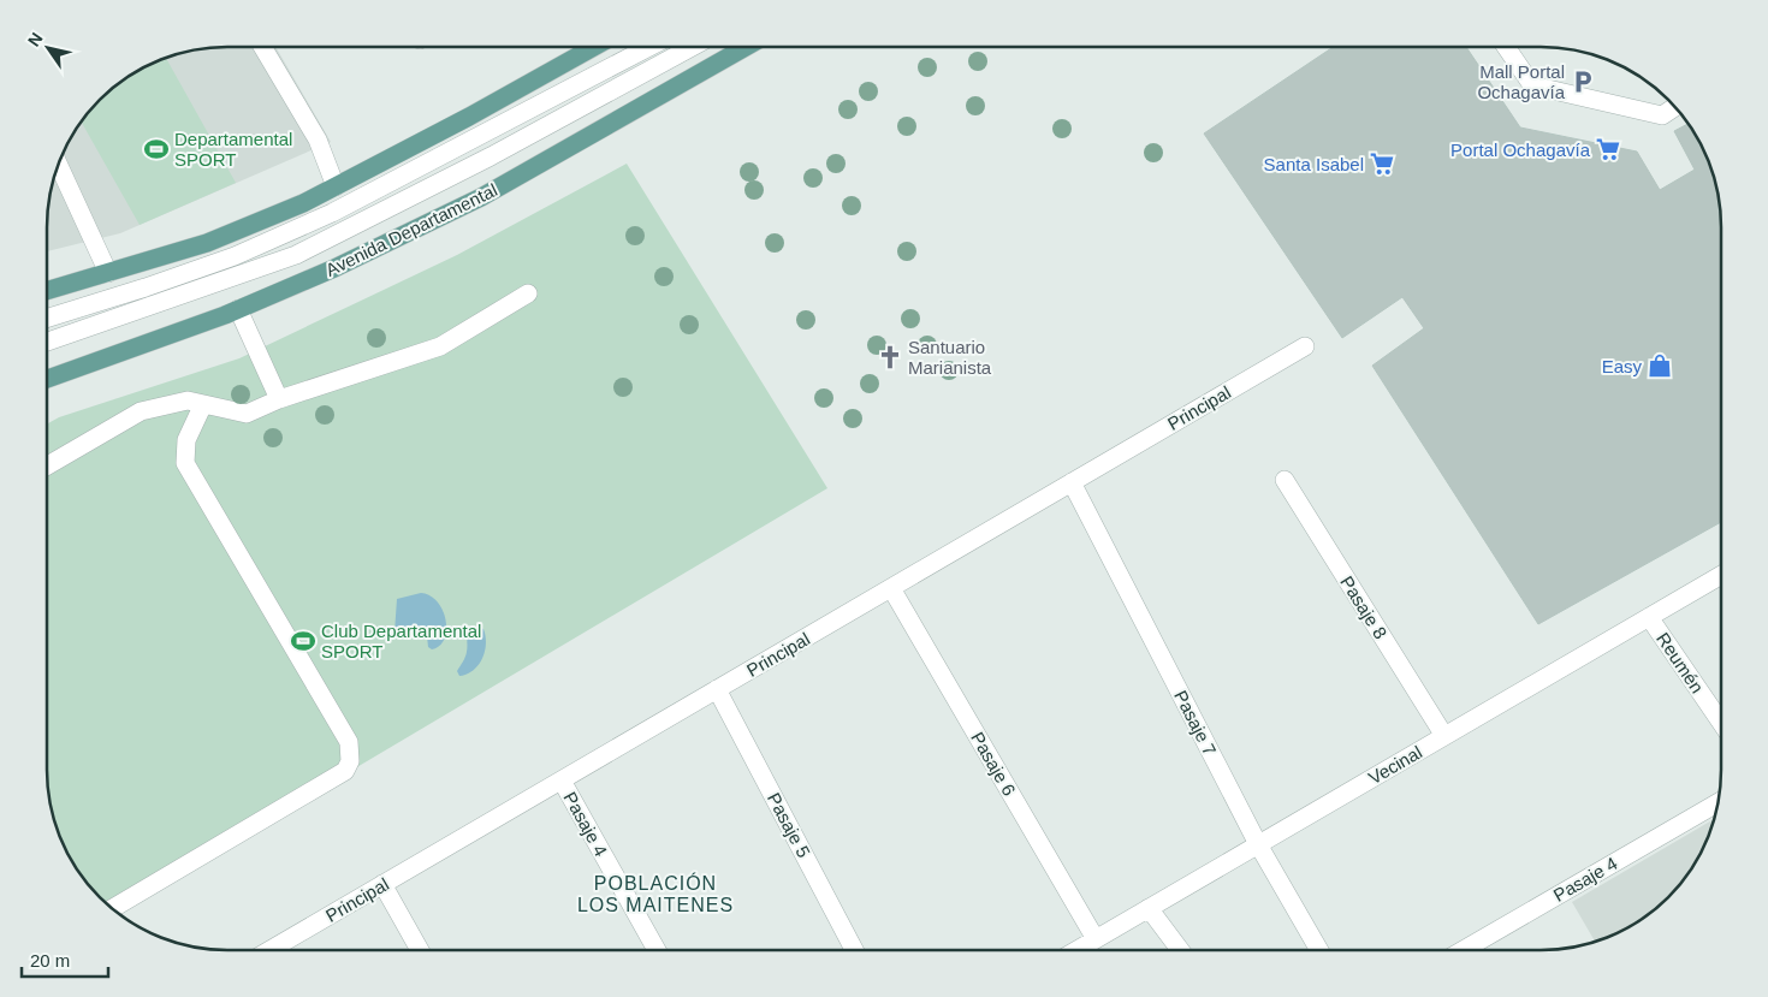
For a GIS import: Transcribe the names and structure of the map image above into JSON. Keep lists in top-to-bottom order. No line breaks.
{"streets":{"main road":["Avenida Departamental"],"street":["Principal","Pasaje 8","Reumén","Pasaje 7","Pasaje 6","Vecinal","Pasaje 4","Pasaje 5"]},"crossings":[["Principal","Pasaje 7"],["Principal","Pasaje 6"],["Principal","Pasaje 4"],["Principal","Pasaje 5"],["Pasaje 8","Vecinal"],["Reumén","Vecinal"],["Pasaje 7","Vecinal"],["Pasaje 6","Vecinal"]],"districts":["POBLACIÓN LOS MAITENES"],"places":{"parking":["Mall Portal Ochagavía"],"sports":["Departamental SPORT","Club Departamental SPORT"],"supermarket":["Portal Ochagavía","Santa Isabel"],"church":["Santuario Marianista"],"shop":["Easy"]},"scale_bar":"20 m","north":"top left"}
